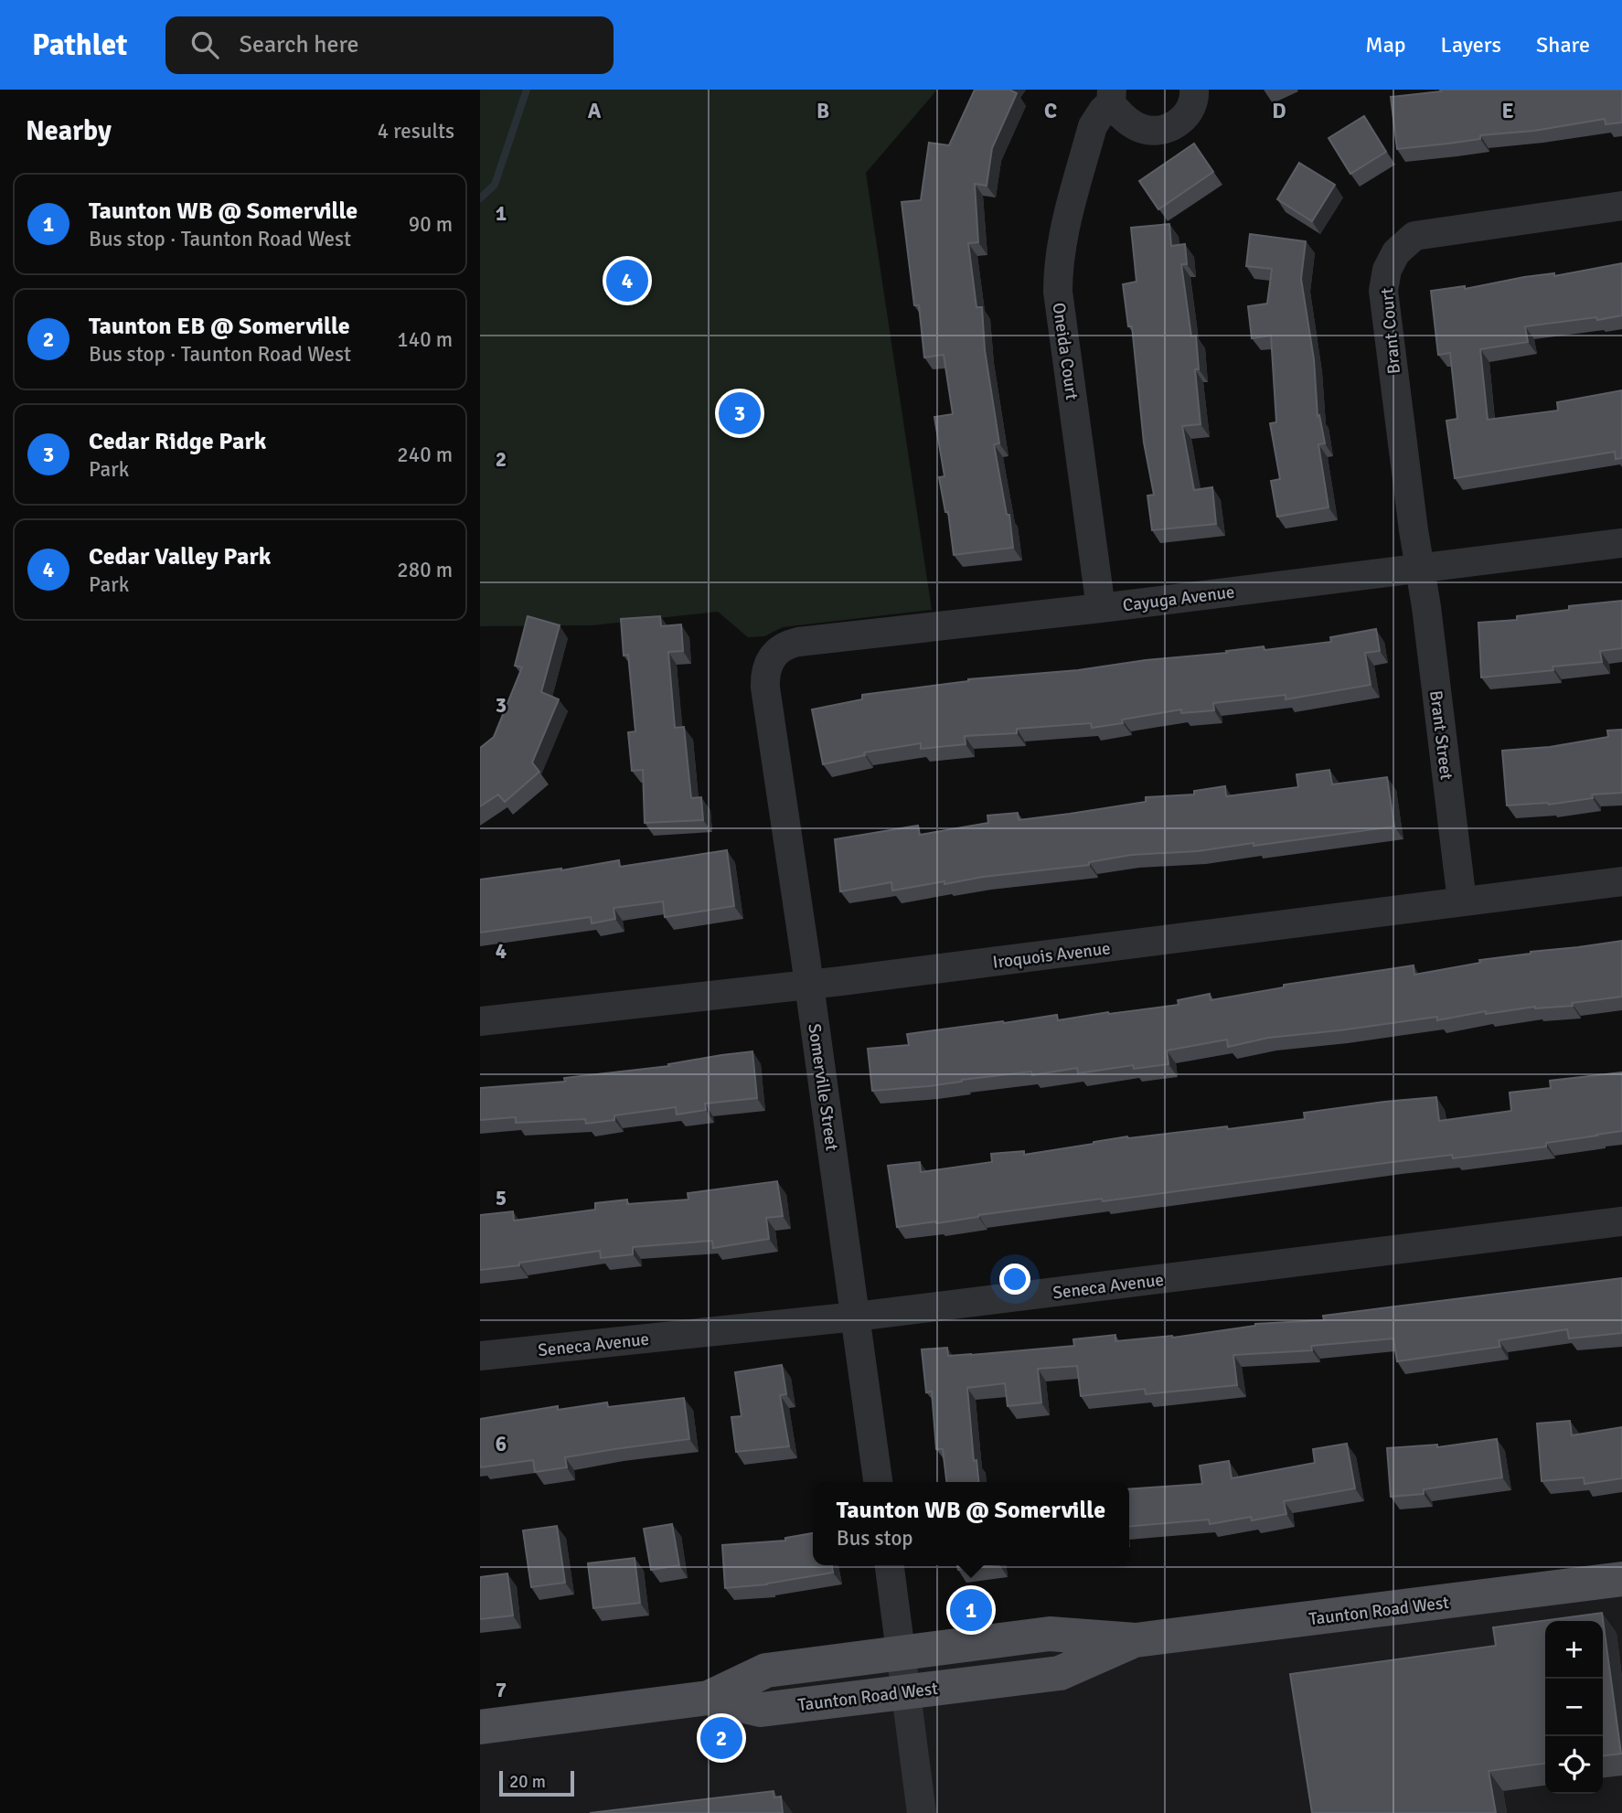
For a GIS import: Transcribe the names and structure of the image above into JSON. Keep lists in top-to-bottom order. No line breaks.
{"streets":{"main road":["Taunton Road West"],"street":["Brant Court","Oneida Court","Cayuga Avenue","Brant Street","Iroquois Avenue","Somerville Street","Seneca Avenue"]},"crossings":[["Brant Court","Cayuga Avenue"],["Brant Court","Brant Street"],["Oneida Court","Cayuga Avenue"],["Cayuga Avenue","Brant Street"],["Cayuga Avenue","Somerville Street"],["Brant Street","Iroquois Avenue"],["Iroquois Avenue","Somerville Street"],["Somerville Street","Seneca Avenue"]],"scale_bar":"20 m","page":{"header":"Pathlet","search":"Search here","nav":["Map","Layers","Share"],"heading":["Nearby","4 results"],"list":[{"mark":"1","name":"Taunton WB @ Somerville","note":"Bus stop · Taunton Road West","value":"90 m"},{"mark":"2","name":"Taunton EB @ Somerville","note":"Bus stop · Taunton Road West","value":"140 m"},{"mark":"3","name":"Cedar Ridge Park","note":"Park","value":"240 m"},{"mark":"4","name":"Cedar Valley Park","note":"Park","value":"280 m"}],"pins":["4","3","1","2"],"popup":["Taunton WB @ Somerville","Bus stop"],"map_buttons":["+","−"],"scale":"20 m"},"grid":{"columns":["A","B","C","D","E"],"rows":["1","2","3","4","5","6","7"]}}
